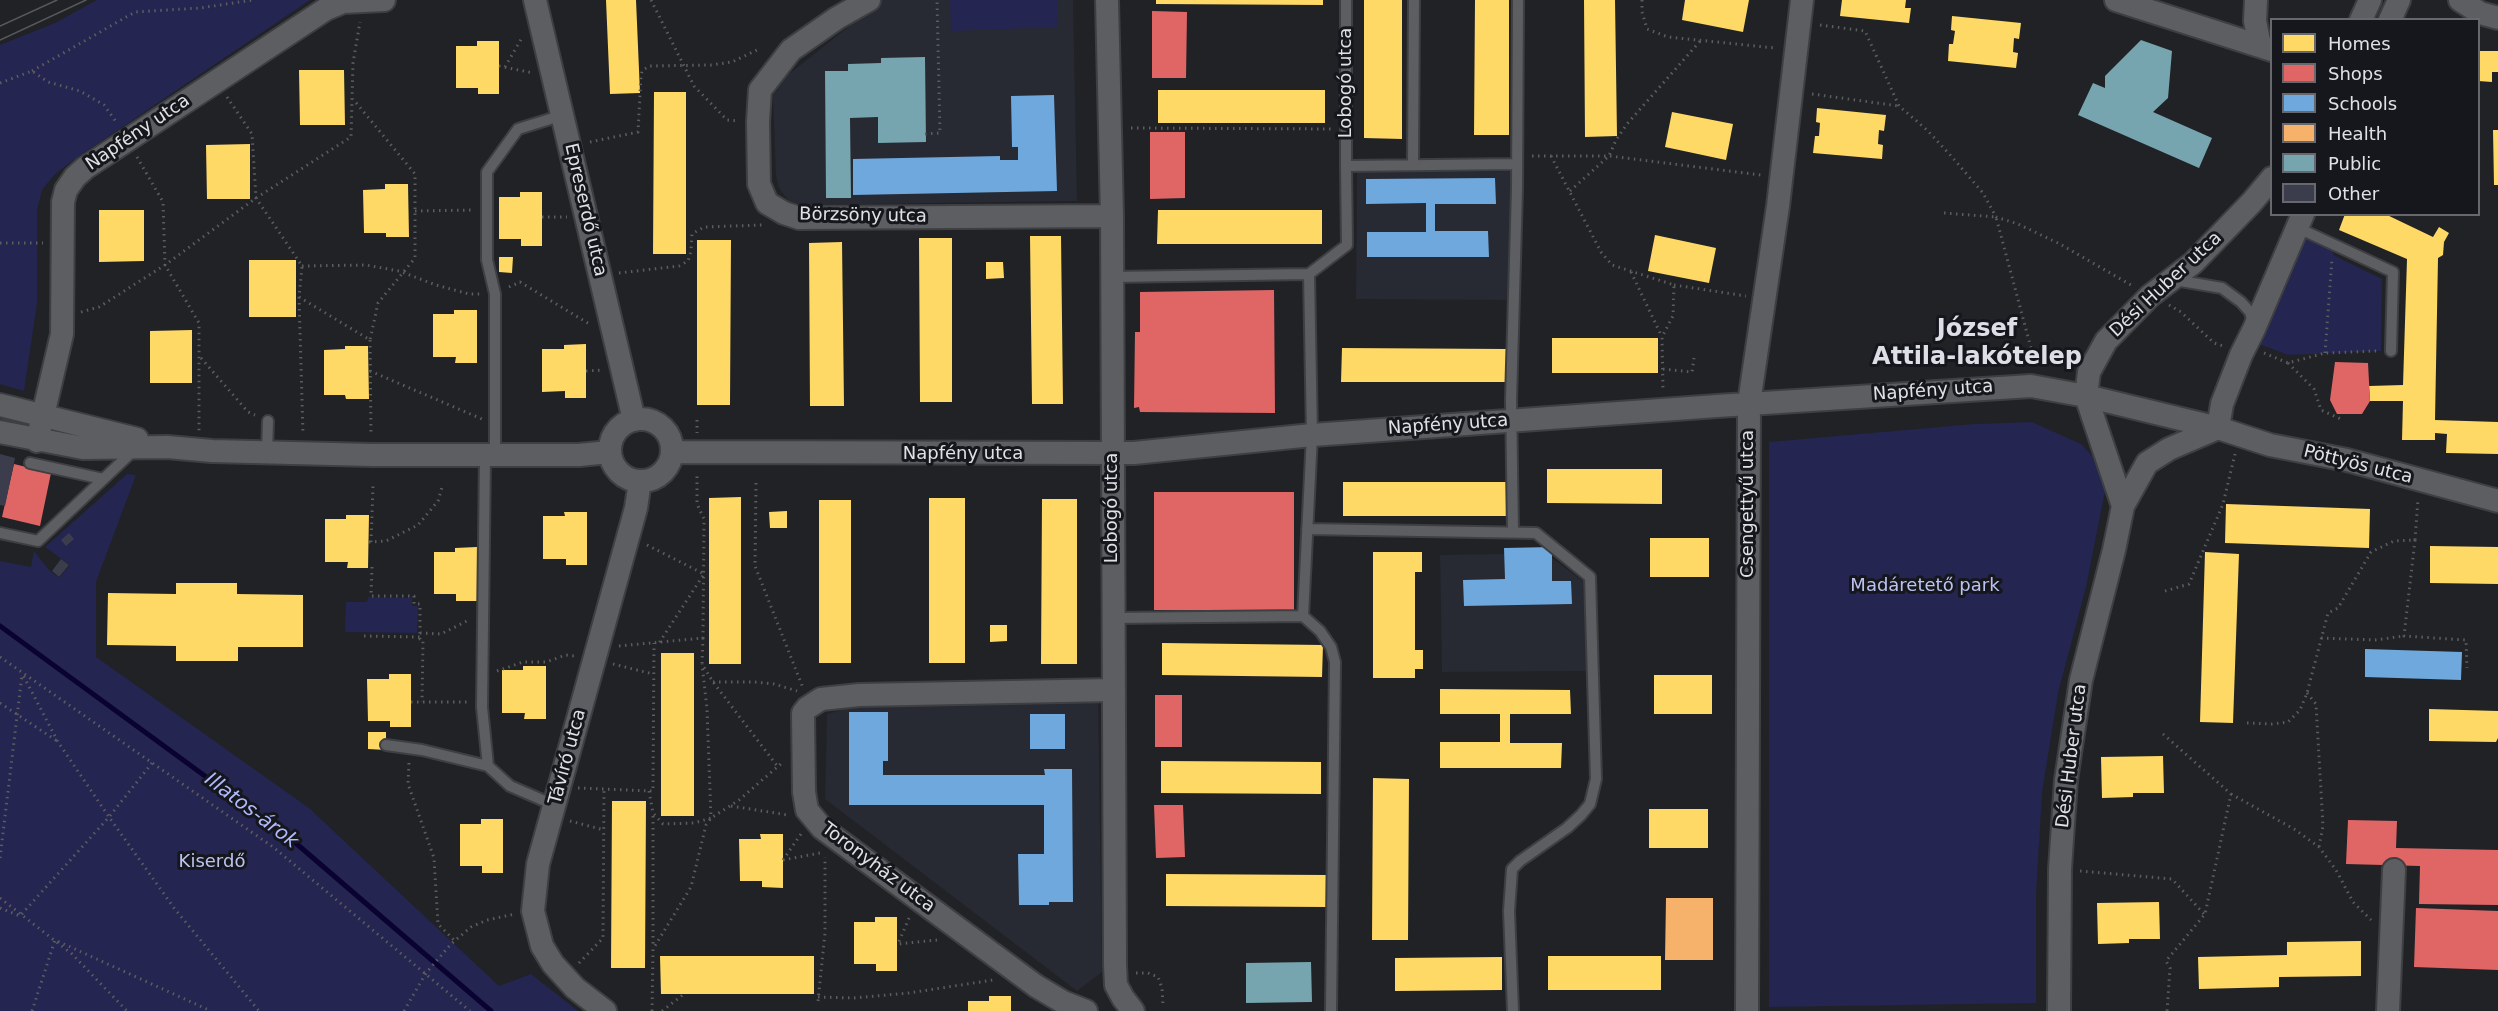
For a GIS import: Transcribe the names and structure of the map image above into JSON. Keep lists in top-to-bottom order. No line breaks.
{"streets":{"street":["Lobogó utca","Napfény utca","Epreserdő utca","Börzsöny utca","Dési Huber utca","Pöttyös utca","Csengettyű utca","Távíró utca","Toronyház utca"]},"crossings":[["Lobogó utca","Napfény utca"],["Lobogó utca","Börzsöny utca"],["Lobogó utca","Toronyház utca"],["Napfény utca","Epreserdő utca"],["Napfény utca","Dési Huber utca"],["Napfény utca","Pöttyös utca"],["Napfény utca","Csengettyű utca"],["Napfény utca","Távíró utca"],["Epreserdő utca","Távíró utca"],["Dési Huber utca","Pöttyös utca"]],"districts":["József Attila-lakótelep"],"water":["Illatos-árok"],"parks":["Madáretető park","Kiserdő"],"legend":["Homes","Shops","Schools","Health","Public","Other"]}
